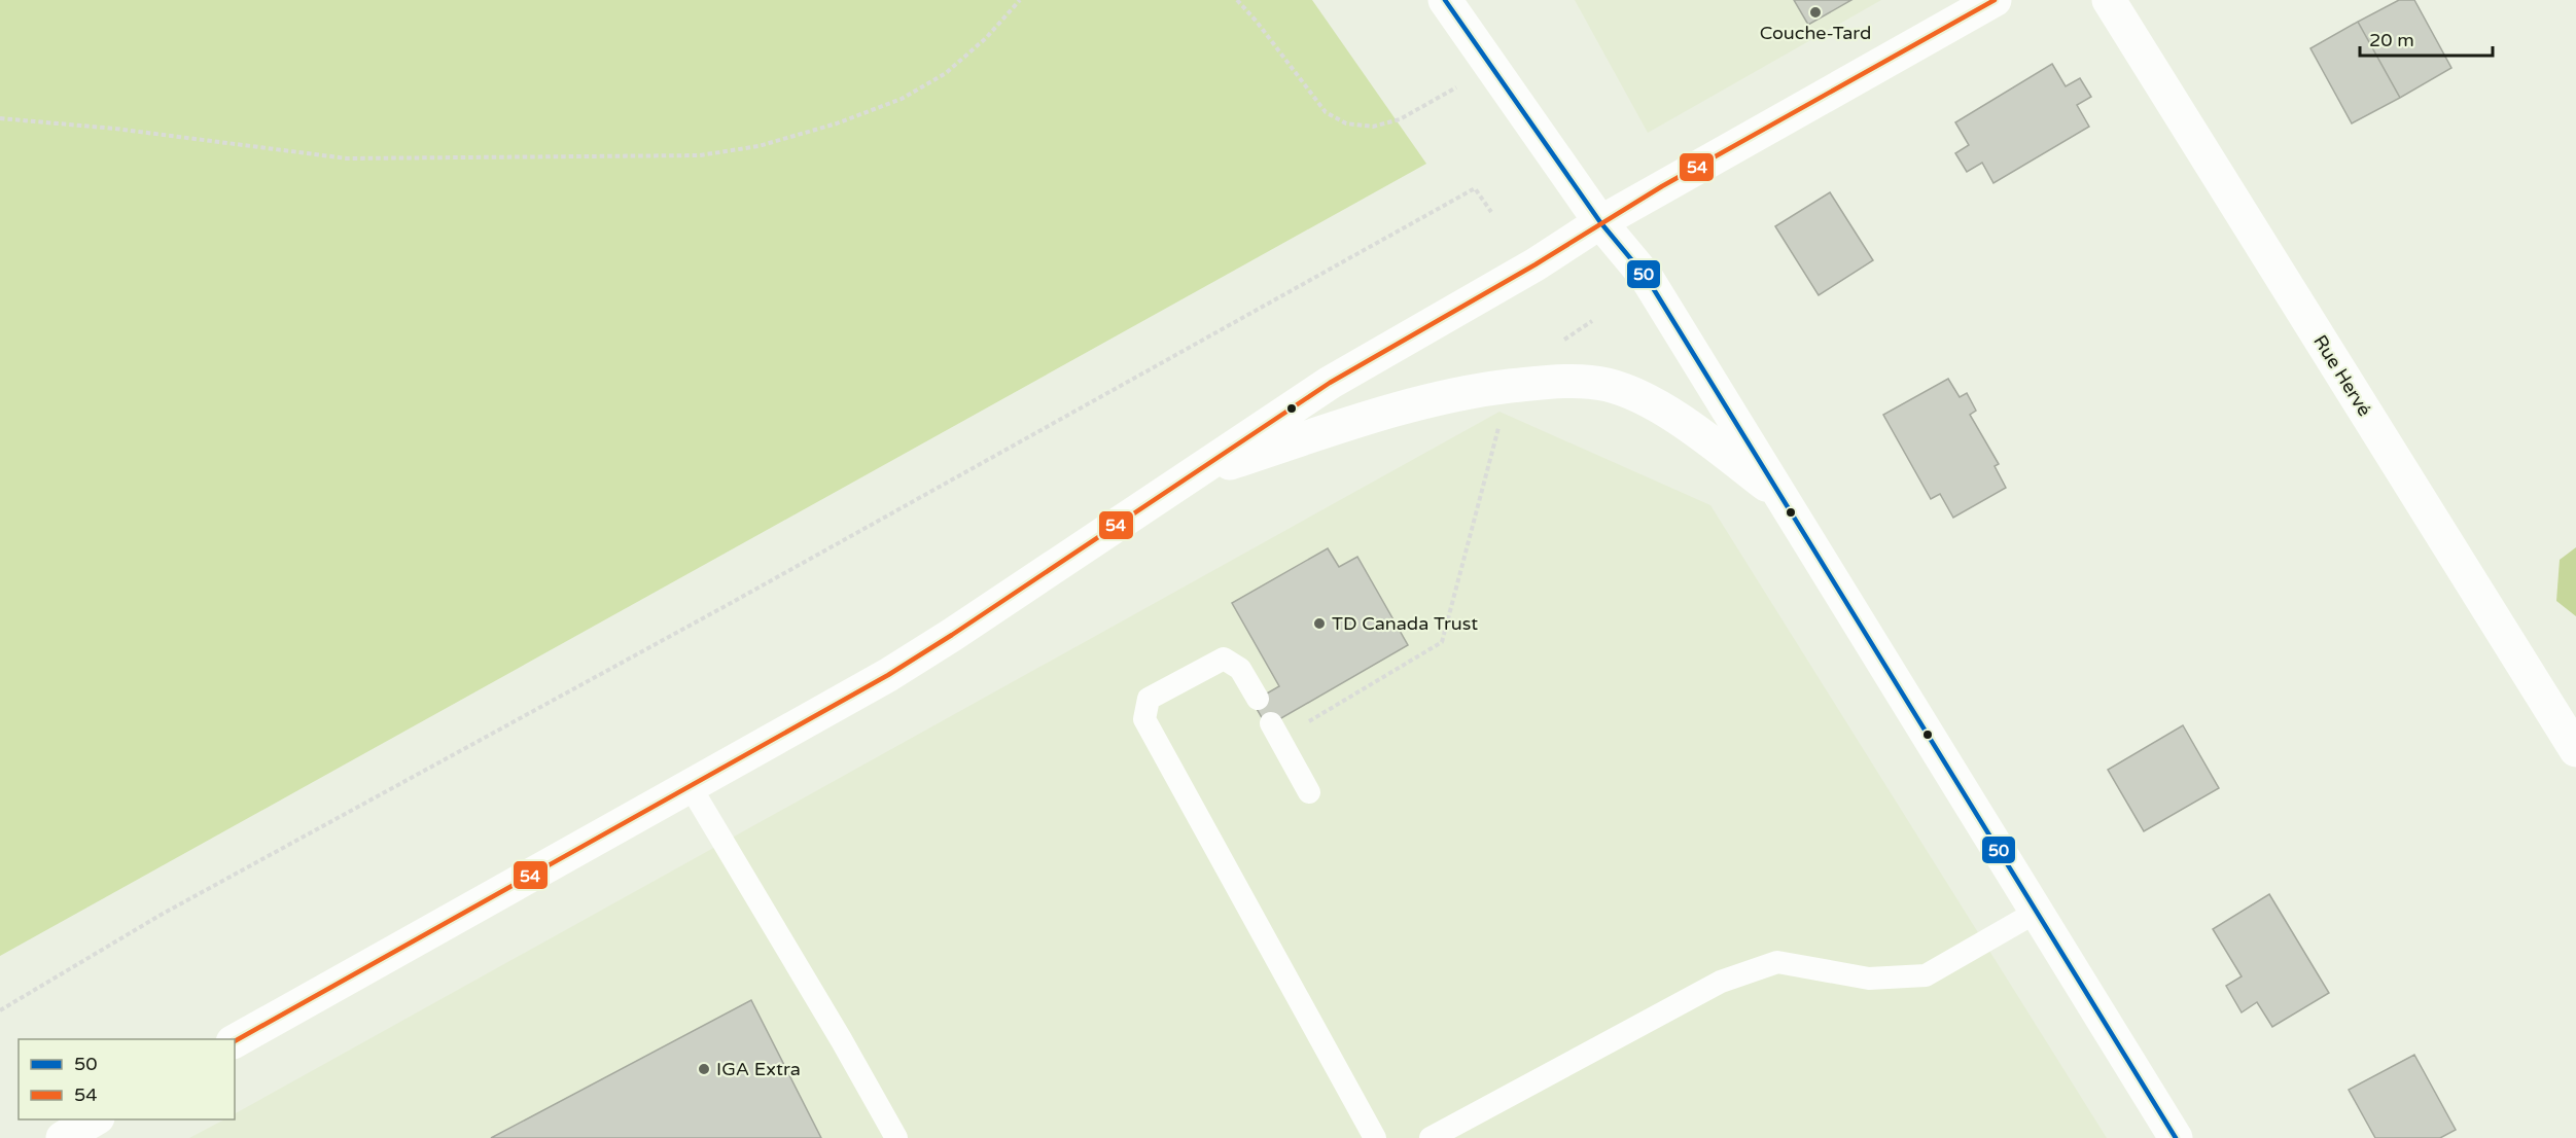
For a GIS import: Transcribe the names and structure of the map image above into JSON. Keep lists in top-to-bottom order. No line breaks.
{"streets":{"street":["Rue Hervé"]},"places":["Couche-Tard","TD Canada Trust","IGA Extra"],"lines":["transit line 50","transit line 54"],"legend":["50","54"],"scale_bar":"20 m"}
